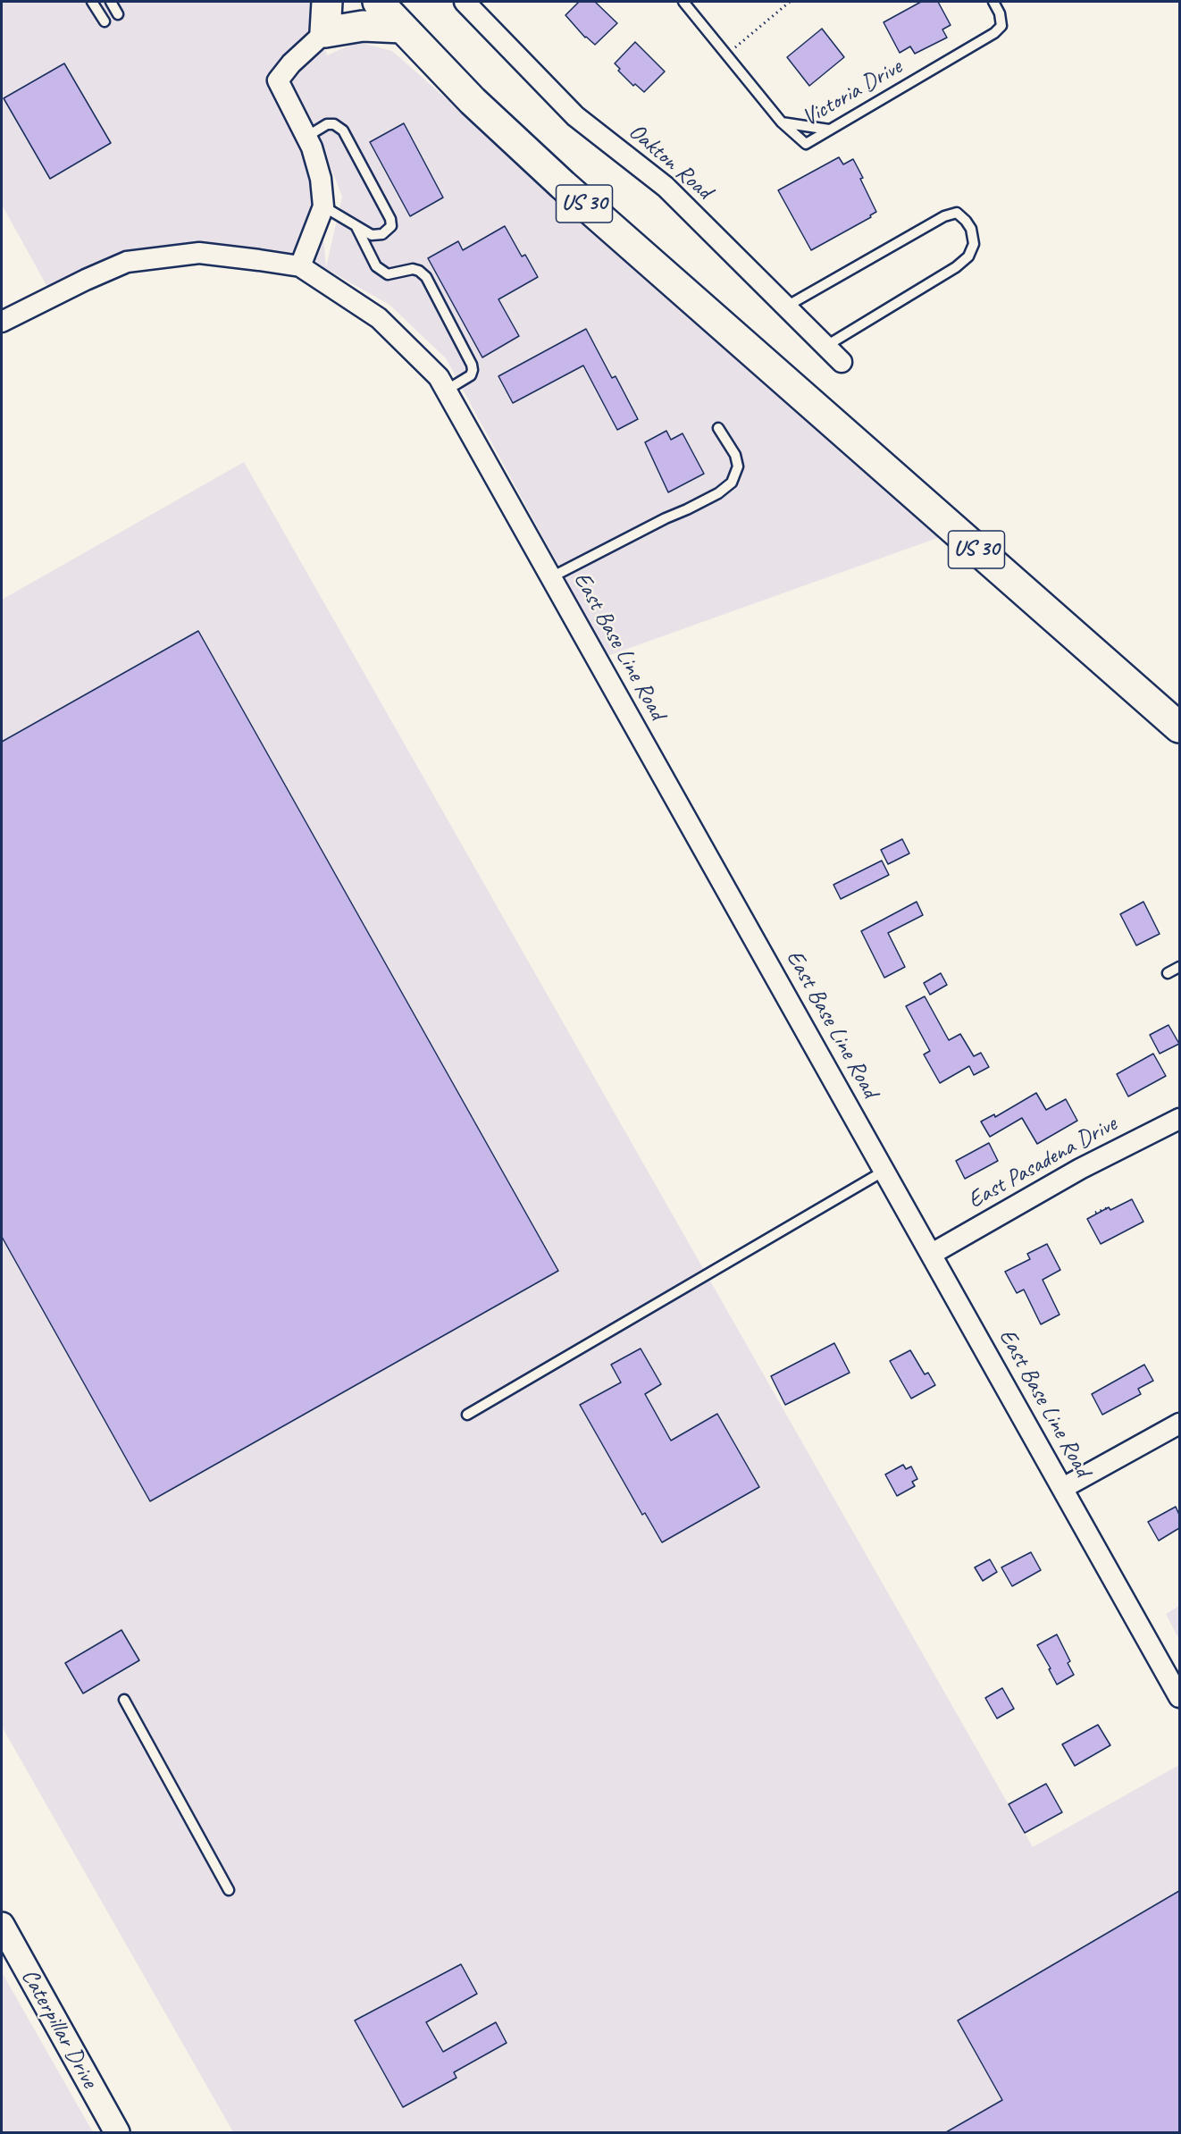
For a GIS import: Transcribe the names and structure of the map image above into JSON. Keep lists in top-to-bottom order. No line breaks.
{"streets":{"main road":["US 30"],"street":["Oakton Road","East Base Line Road","East Pasadena Drive","Caterpillar Drive"],"lane":["Victoria Drive"]},"crossings":[["East Base Line Road","East Pasadena Drive"]]}
